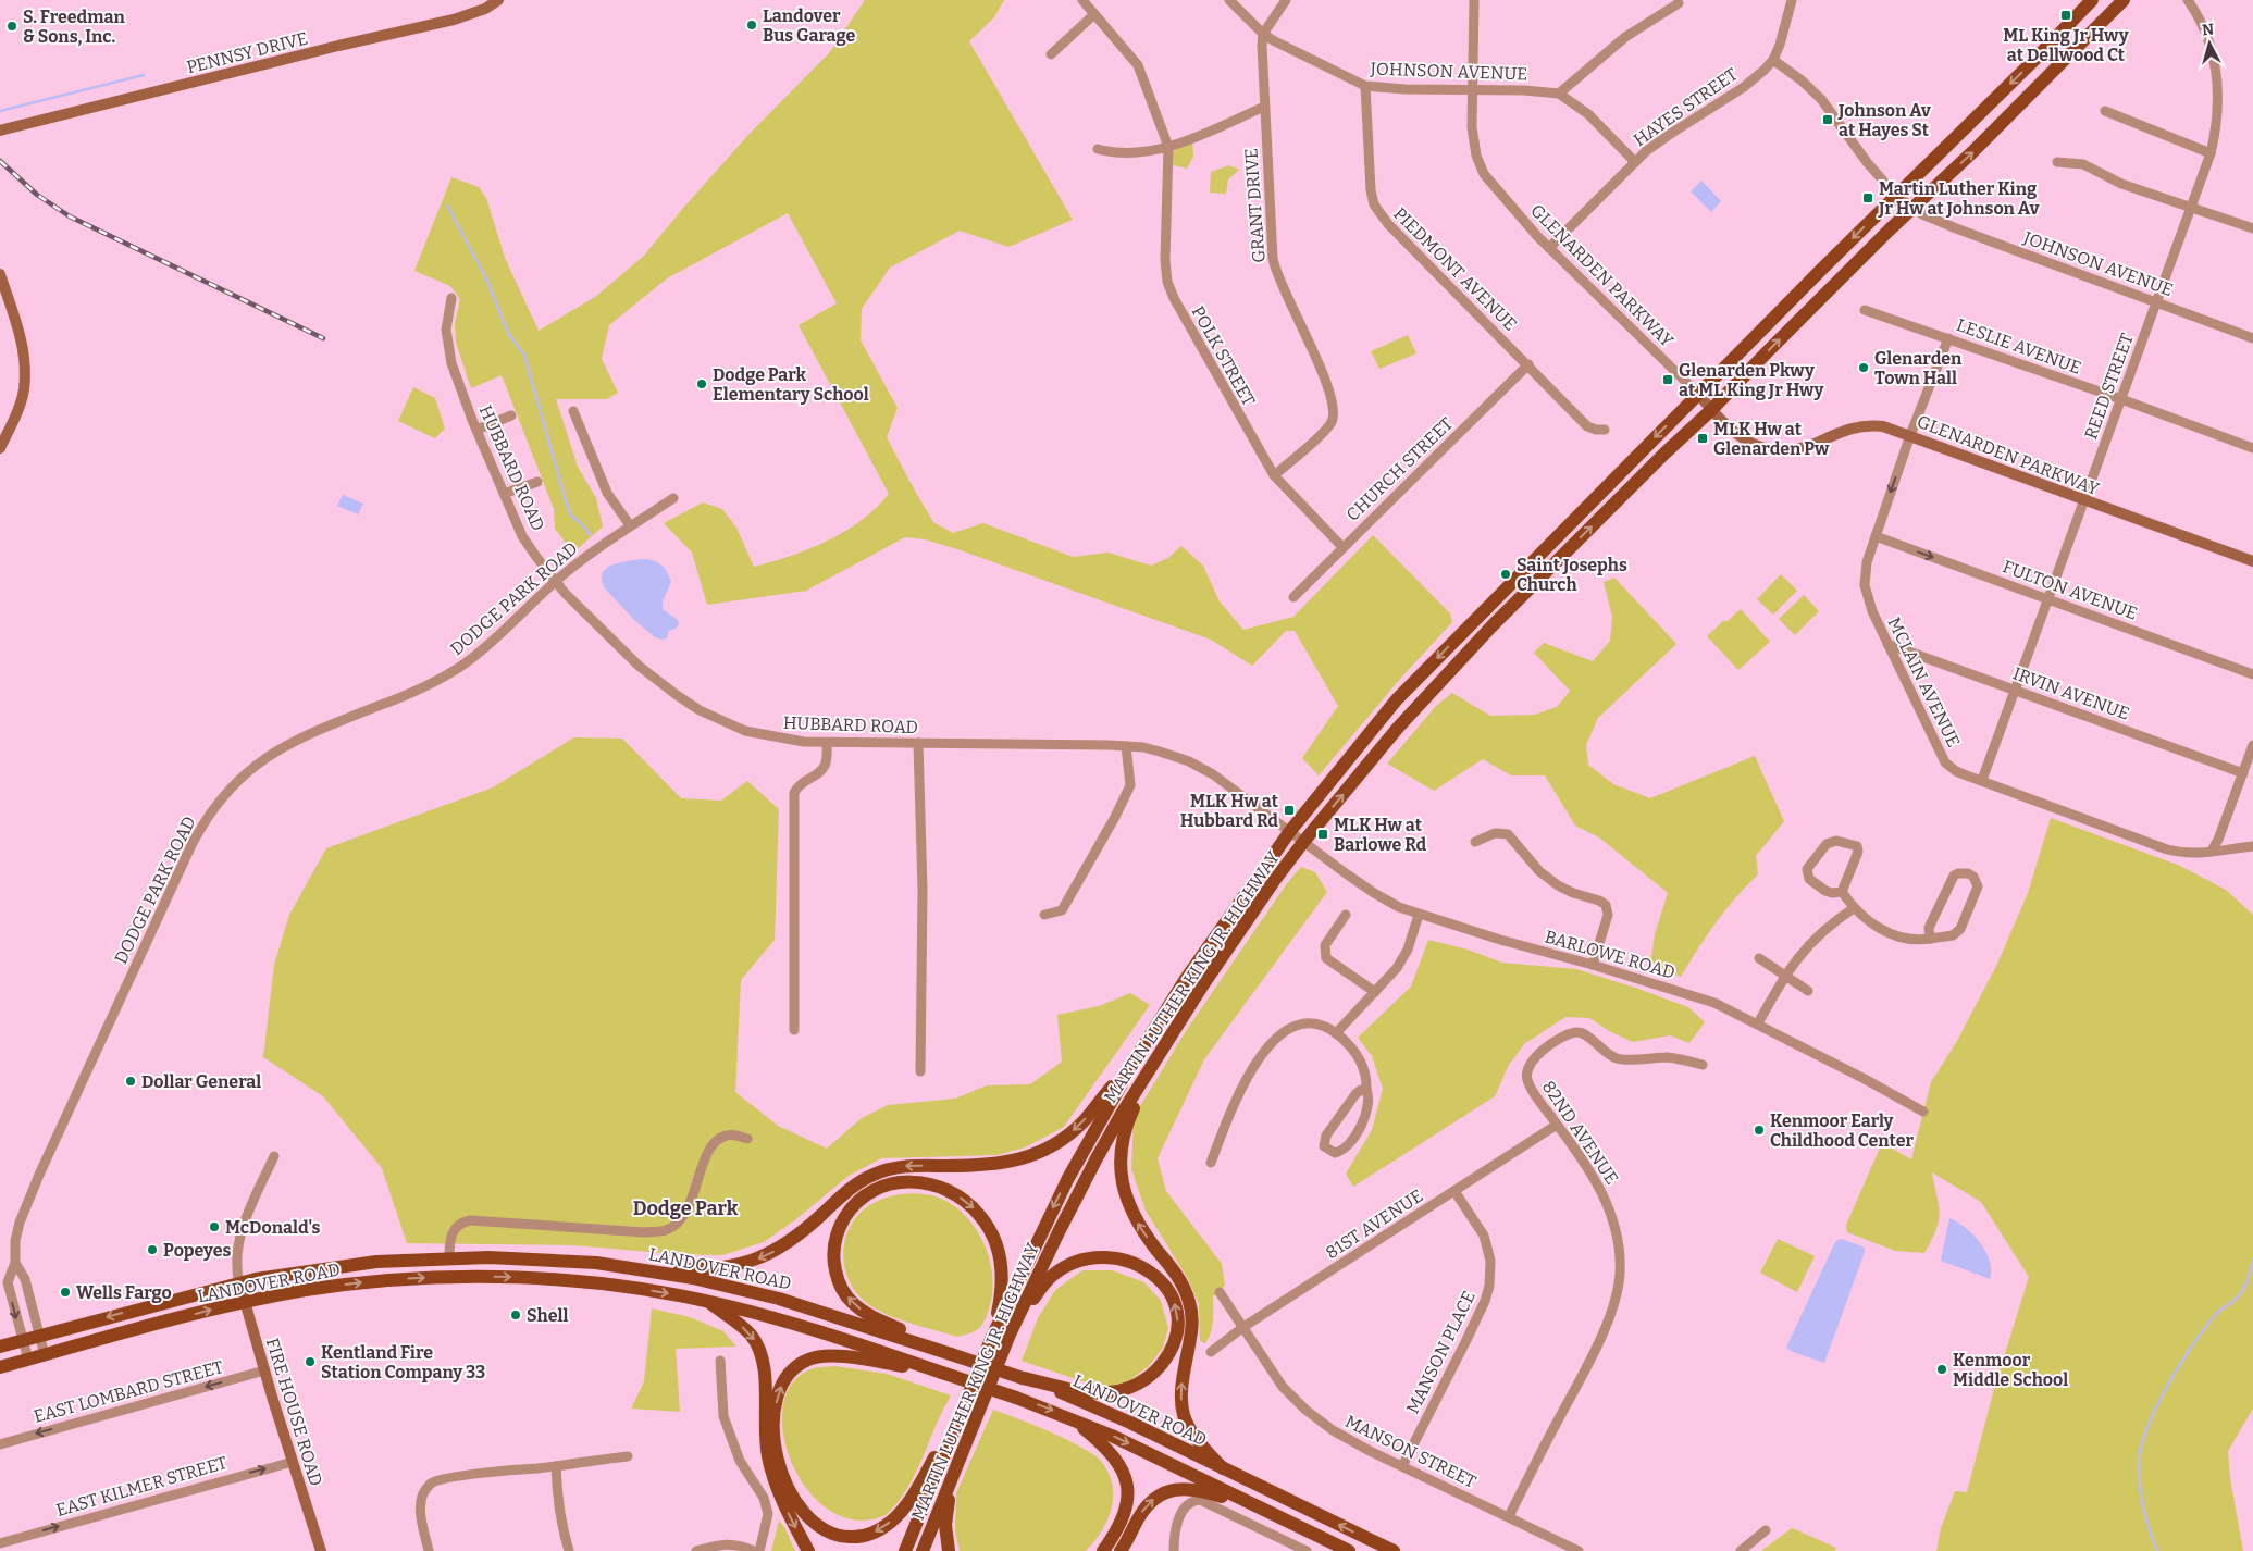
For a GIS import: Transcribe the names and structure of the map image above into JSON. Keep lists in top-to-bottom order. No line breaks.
{"streets":{"main road":["MARTIN LUTHER KING JR. HIGHWAY","LANDOVER ROAD"],"street":["PENNSY DRIVE","JOHNSON AVENUE","HAYES STREET","GRANT DRIVE","PIEDMONT AVENUE","GLENARDEN PARKWAY","LESLIE AVENUE","POLK STREET","REED STREET","HUBBARD ROAD","CHURCH STREET","FULTON AVENUE","DODGE PARK ROAD","MCLAIN AVENUE","IRVIN AVENUE","BARLOWE ROAD","82ND AVENUE","81ST AVENUE","MANSON PLACE","EAST LOMBARD STREET","FIRE HOUSE ROAD","MANSON STREET","EAST KILMER STREET"]},"crossings":[["JOHNSON AVENUE","HAYES STREET"],["JOHNSON AVENUE","GRANT DRIVE"],["JOHNSON AVENUE","PIEDMONT AVENUE"],["JOHNSON AVENUE","GLENARDEN PARKWAY"],["JOHNSON AVENUE","REED STREET"],["JOHNSON AVENUE","MARTIN LUTHER KING JR. HIGHWAY"],["HAYES STREET","GLENARDEN PARKWAY"],["GRANT DRIVE","POLK STREET"],["PIEDMONT AVENUE","CHURCH STREET"],["GLENARDEN PARKWAY","REED STREET"],["GLENARDEN PARKWAY","MCLAIN AVENUE"],["GLENARDEN PARKWAY","MARTIN LUTHER KING JR. HIGHWAY"],["LESLIE AVENUE","REED STREET"],["LESLIE AVENUE","MCLAIN AVENUE"],["POLK STREET","CHURCH STREET"],["REED STREET","FULTON AVENUE"],["REED STREET","MCLAIN AVENUE"],["REED STREET","IRVIN AVENUE"],["HUBBARD ROAD","DODGE PARK ROAD"],["HUBBARD ROAD","BARLOWE ROAD"],["HUBBARD ROAD","MARTIN LUTHER KING JR. HIGHWAY"],["FULTON AVENUE","MCLAIN AVENUE"],["DODGE PARK ROAD","LANDOVER ROAD"],["MCLAIN AVENUE","IRVIN AVENUE"],["BARLOWE ROAD","MARTIN LUTHER KING JR. HIGHWAY"],["82ND AVENUE","81ST AVENUE"],["82ND AVENUE","MANSON STREET"],["81ST AVENUE","MANSON PLACE"],["81ST AVENUE","MANSON STREET"],["LANDOVER ROAD","FIRE HOUSE ROAD"],["MANSON PLACE","MANSON STREET"],["EAST LOMBARD STREET","FIRE HOUSE ROAD"],["FIRE HOUSE ROAD","EAST KILMER STREET"]],"one_way":["FULTON AVENUE","EAST LOMBARD STREET","EAST KILMER STREET"],"districts":["Dodge Park"],"places":{"transit":["ML King Jr Hwy at Dellwood Ct","Johnson Av at Hayes St","Martin Luther King Jr Hw at Johnson Av","Glenarden Pkwy at ML King Jr Hwy","MLK Hw at Glenarden Pw","MLK Hw at Hubbard Rd","MLK Hw at Barlowe Rd"],"other":["Landover Bus Garage","S. Freedman & Sons, Inc.","Glenarden Town Hall","Dodge Park Elementary School","Saint Josephs Church","Dollar General","Kenmoor Early Childhood Center","McDonald's","Popeyes","Wells Fargo","Shell","Kentland Fire Station Company 33","Kenmoor Middle School"]},"north":"top"}
